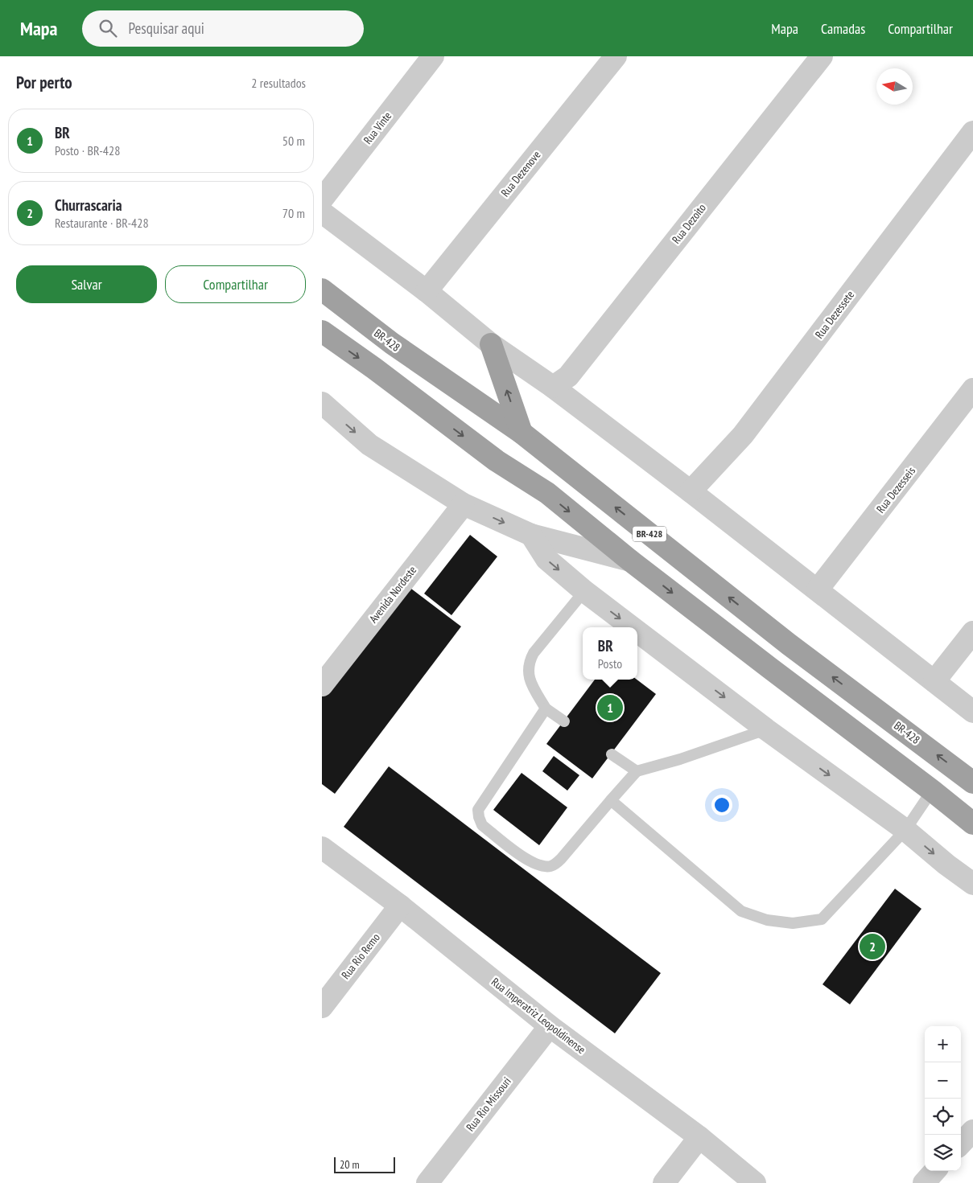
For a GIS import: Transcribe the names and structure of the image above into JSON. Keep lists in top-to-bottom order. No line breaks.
{"streets":{"highway":["BR-428"],"street":["Rua Vinte","Rua Dezenove","Rua Dezoito","Rua Dezessete","Rua Dezesseis","Avenida Nordeste","Rua Rio Remo","Rua Imperatriz Leopoldinense","Rua Rio Missouri"]},"crossings":[["Rua Rio Remo","Rua Imperatriz Leopoldinense"],["Rua Imperatriz Leopoldinense","Rua Rio Missouri"]],"scale_bar":"20 m","north":"left","page":{"header":"Mapa","search":"Pesquisar aqui","nav":["Mapa","Camadas","Compartilhar"],"heading":["Por perto","2 resultados"],"list":[{"mark":"1","name":"BR","note":"Posto · BR-428","value":"50 m"},{"mark":"2","name":"Churrascaria","note":"Restaurante · BR-428","value":"70 m"}],"buttons":["Salvar","Compartilhar"],"popup":["BR","Posto"],"pins":["1","2"],"map_buttons":["+","−"],"scale":"20 m"}}
